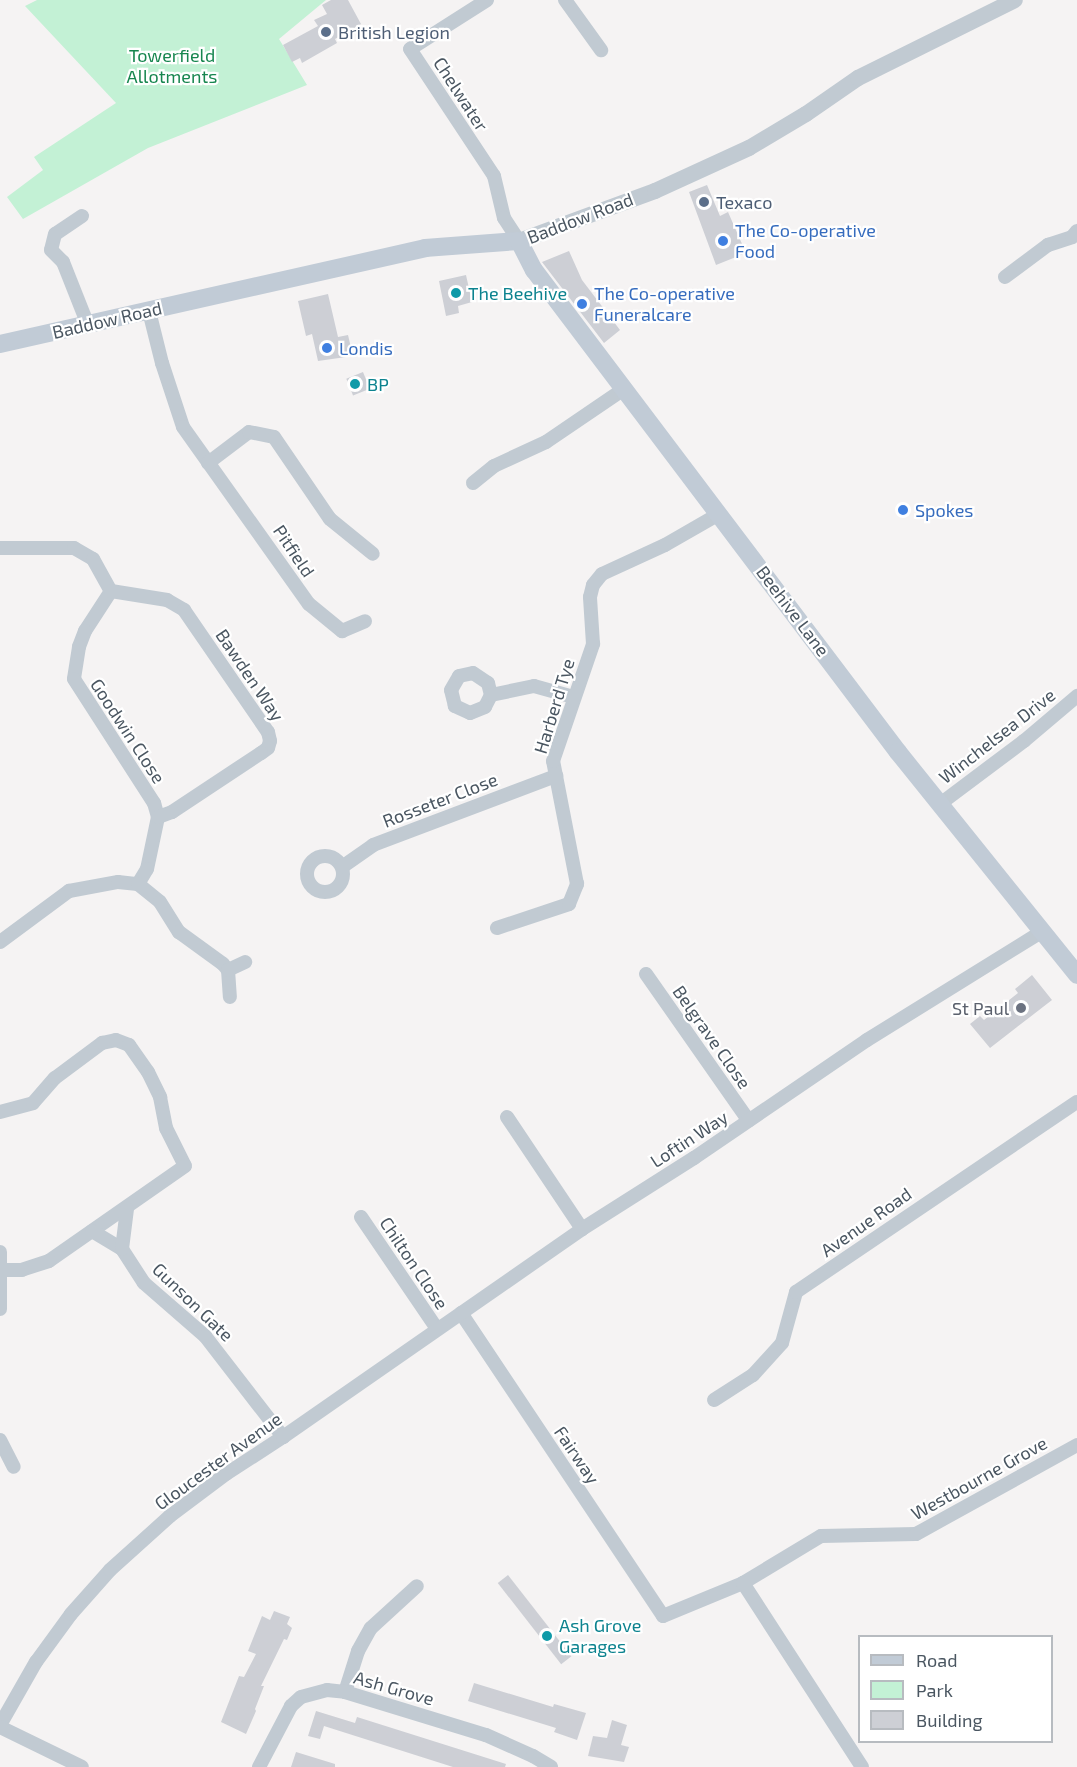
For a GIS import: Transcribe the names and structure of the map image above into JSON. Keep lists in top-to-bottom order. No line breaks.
{"streets":{"main road":["Baddow Road","Beehive Lane"],"street":["Chelwater","Pitfield","Bawden Way","Harberd Tye","Goodwin Close","Winchelsea Drive","Rosseter Close","Belgrave Close","Loftin Way","Avenue Road","Chilton Close","Gunson Gate","Fairway","Gloucester Avenue","Westbourne Grove","Ash Grove"]},"crossings":[["Chelwater","Baddow Road"],["Chelwater","Beehive Lane"],["Baddow Road","Pitfield"],["Baddow Road","Beehive Lane"],["Beehive Lane","Harberd Tye"],["Beehive Lane","Winchelsea Drive"],["Beehive Lane","Loftin Way"],["Bawden Way","Goodwin Close"],["Harberd Tye","Rosseter Close"],["Belgrave Close","Loftin Way"],["Loftin Way","Chilton Close"],["Loftin Way","Fairway"],["Loftin Way","Gloucester Avenue"],["Gunson Gate","Gloucester Avenue"],["Fairway","Westbourne Grove"]],"parks":["Towerfield Allotments"],"places":["British Legion","Texaco","The Co-operative Food","The Beehive","The Co-operative Funeralcare","Londis","BP","Spokes","St Paul","Ash Grove Garages"],"legend":["Road","Park","Building"]}
